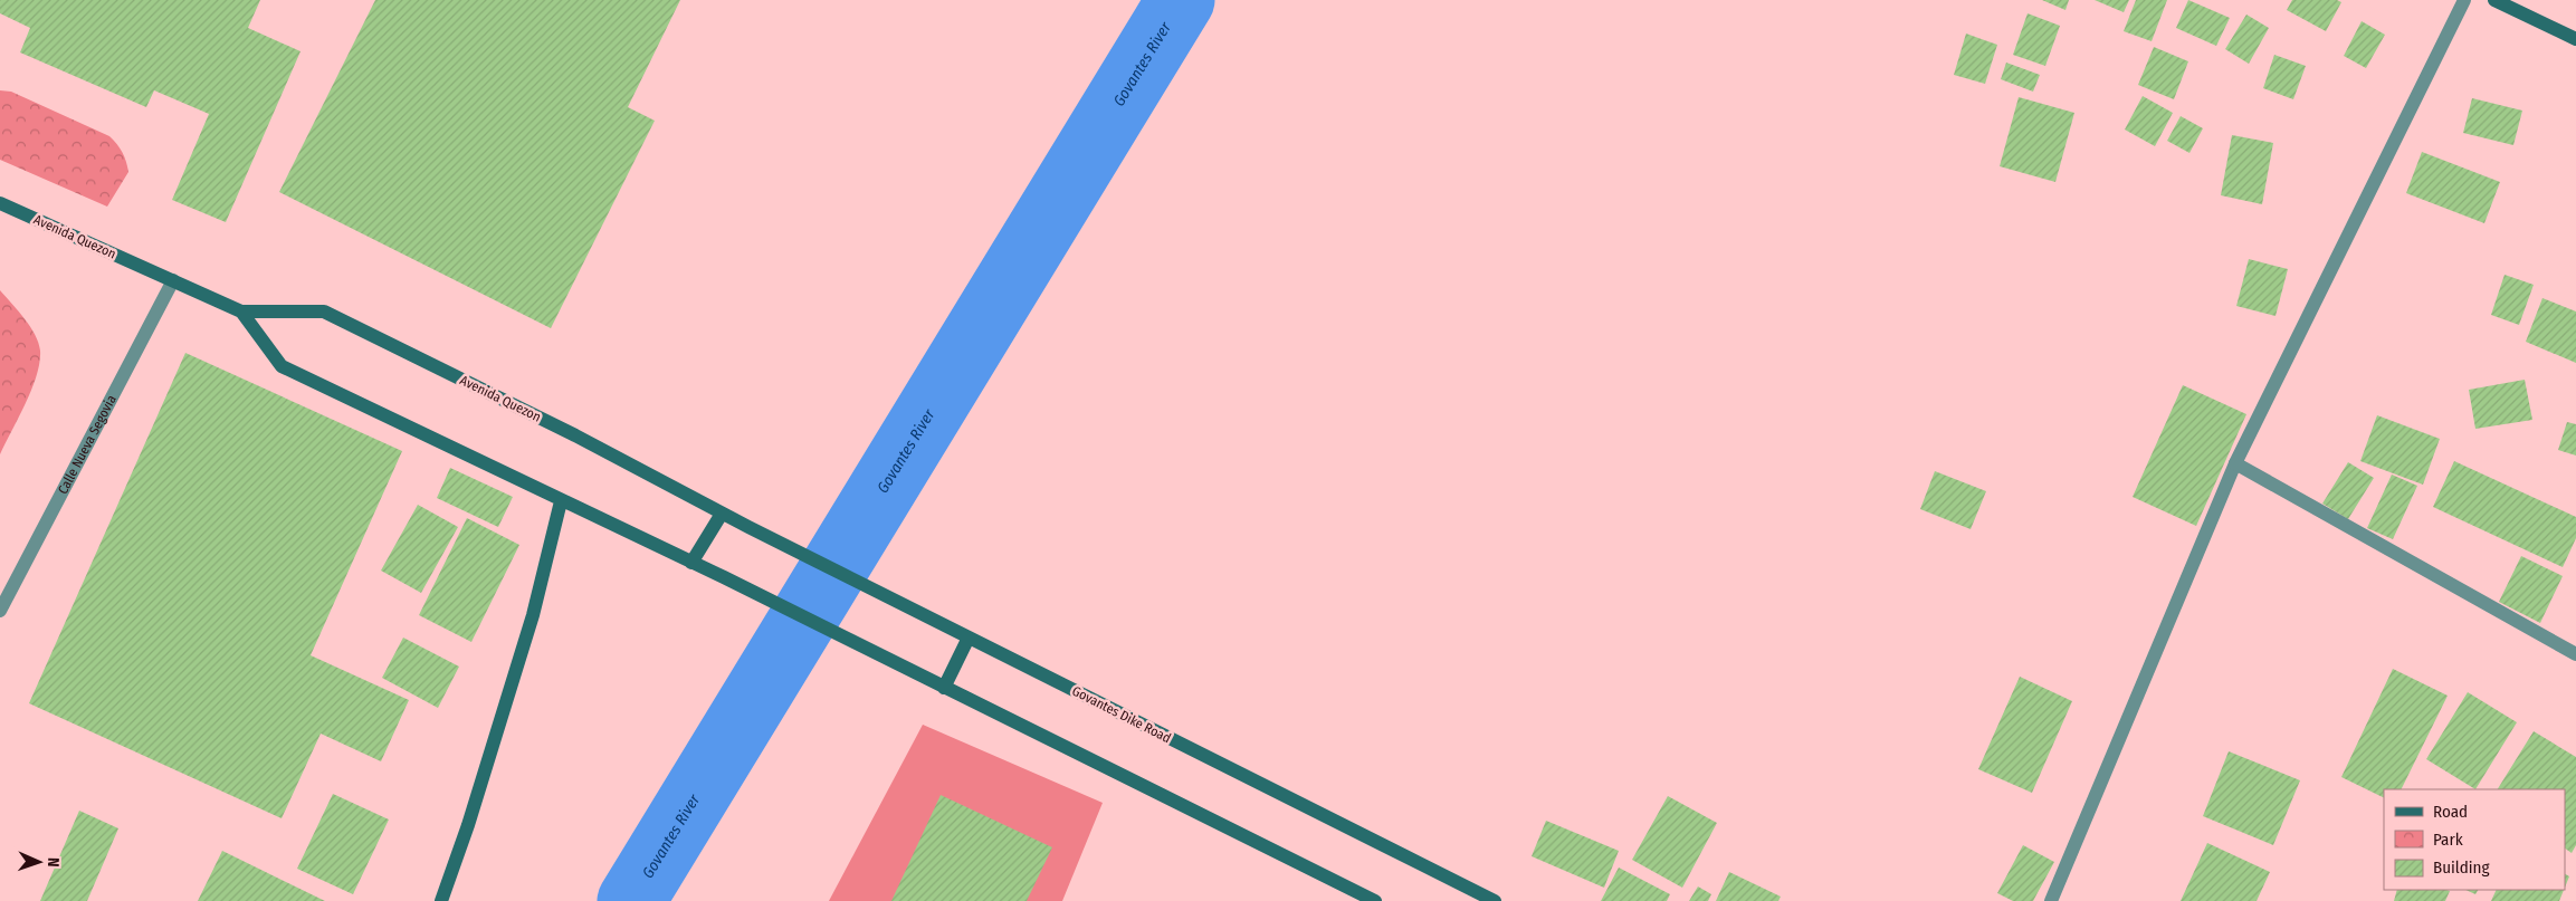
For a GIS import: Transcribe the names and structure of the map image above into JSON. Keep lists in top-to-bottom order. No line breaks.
{"streets":{"main road":["Avenida Quezon","Govantes Dike Road"],"street":["Calle Nueva Segovia"]},"crossings":[["Avenida Quezon","Calle Nueva Segovia"],["Avenida Quezon","Govantes Dike Road"]],"water":["Govantes River"],"legend":["Road","Park","Building"],"north":"right"}
